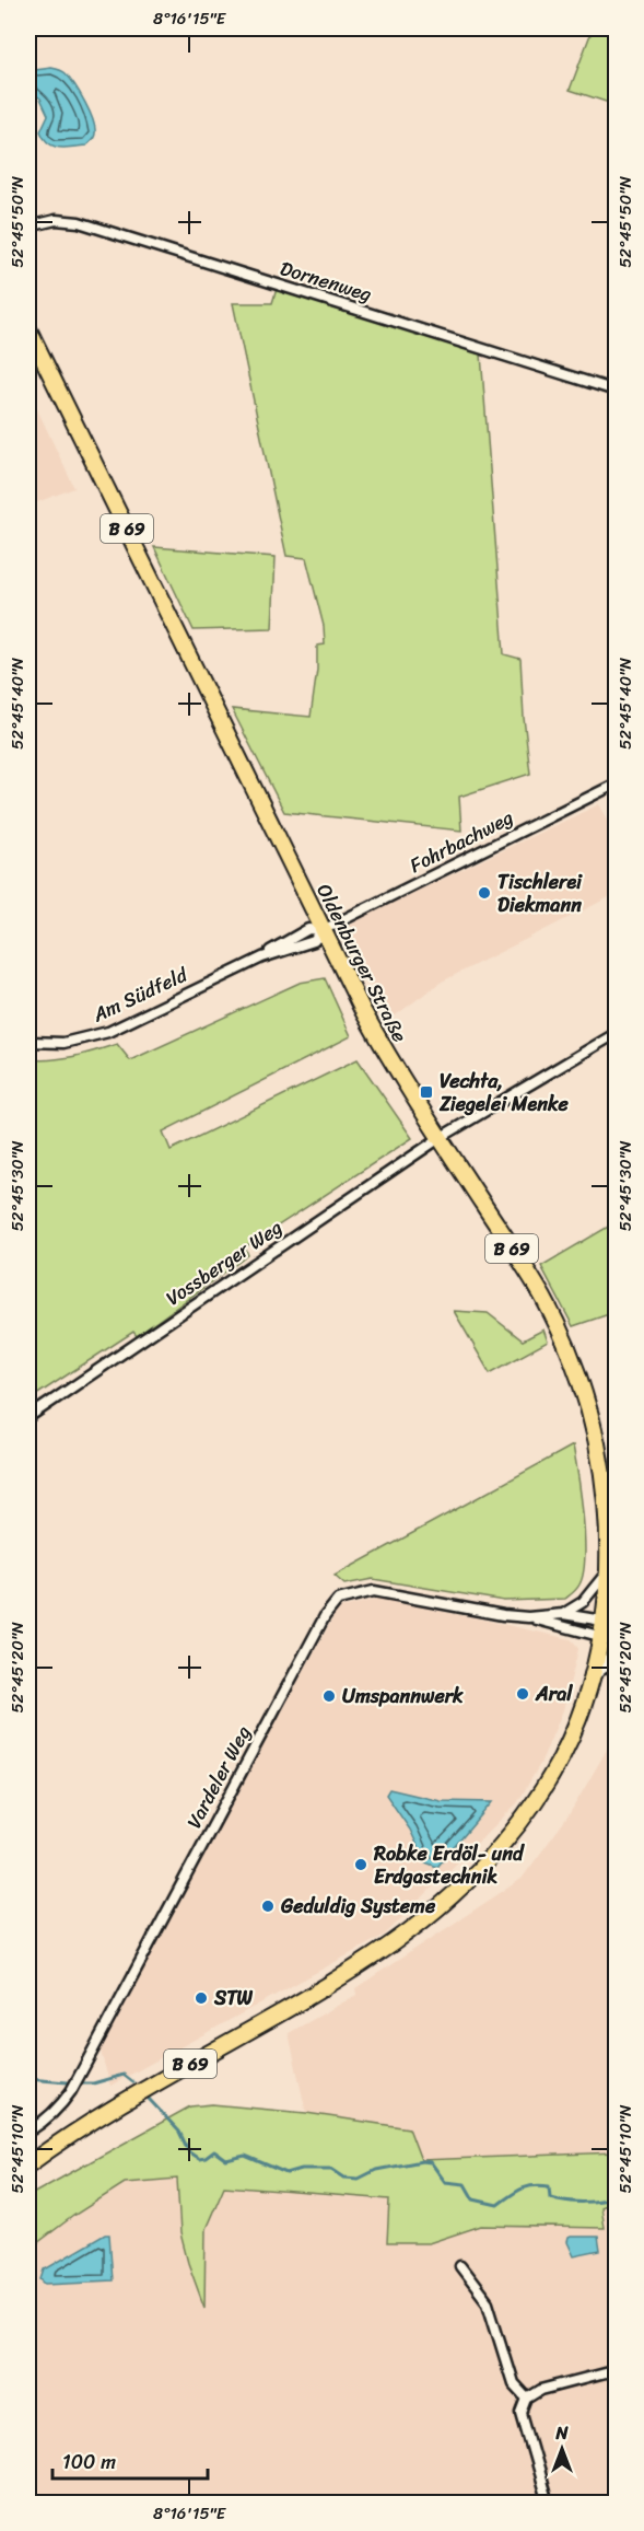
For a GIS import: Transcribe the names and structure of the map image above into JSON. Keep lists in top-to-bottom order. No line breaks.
{"streets":{"main road":["B 69","Oldenburger Straße"],"street":["Dornenweg","Fohrbachweg","Am Südfeld","Vossberger Weg","Vardeler Weg"]},"crossings":[["B 69","Oldenburger Straße"],["B 69","Vardeler Weg"],["Fohrbachweg","Oldenburger Straße"],["Fohrbachweg","Am Südfeld"],["Oldenburger Straße","Am Südfeld"],["Oldenburger Straße","Vossberger Weg"],["Oldenburger Straße","Vardeler Weg"]],"places":{"other":["Tischlerei Diekmann","Aral","Umspannwerk","Robke Erdöl- und Erdgastechnik","Geduldig Systeme","STW"],"transit":["Vechta, Ziegelei Menke"]},"scale_bar":"100 m","north":"top","coordinates":["8°16'15\"E","52°45'50\"N","52°45'40\"N","52°45'30\"N","52°45'20\"N","52°45'10\"N"]}
